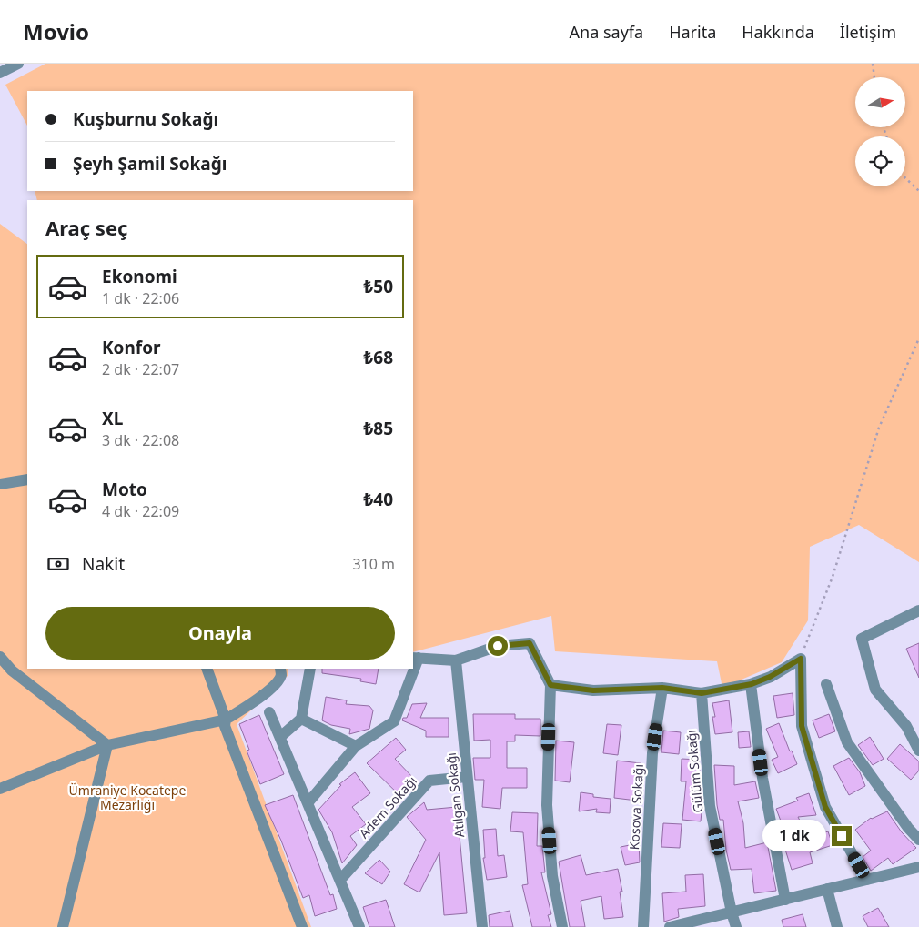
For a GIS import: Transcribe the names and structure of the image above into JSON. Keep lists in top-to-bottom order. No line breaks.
{"streets":{"street":["Gülüm Sokağı","Atılgan Sokağı","Adem Sokağı","Kosova Sokağı"]},"crossings":[["Atılgan Sokağı","Adem Sokağı"]],"parks":["Ümraniye Kocatepe Mezarlığı"],"north":"right","page":{"header":"Movio","nav":["Ana sayfa","Harita","Hakkında","İletişim"],"banner":["Kuşburnu Sokağı","Şeyh Şamil Sokağı"],"heading":"Araç seç","list":[{"name":"Ekonomi","note":"1 dk · 22:06","value":"₺50"},{"name":"Konfor","note":"2 dk · 22:07","value":"₺68"},{"name":"XL","note":"3 dk · 22:08","value":"₺85"},{"name":"Moto","note":"4 dk · 22:09","value":"₺40"}],"pay":["Nakit","310 m"],"buttons":"Onayla","bubble":"1 dk"}}
